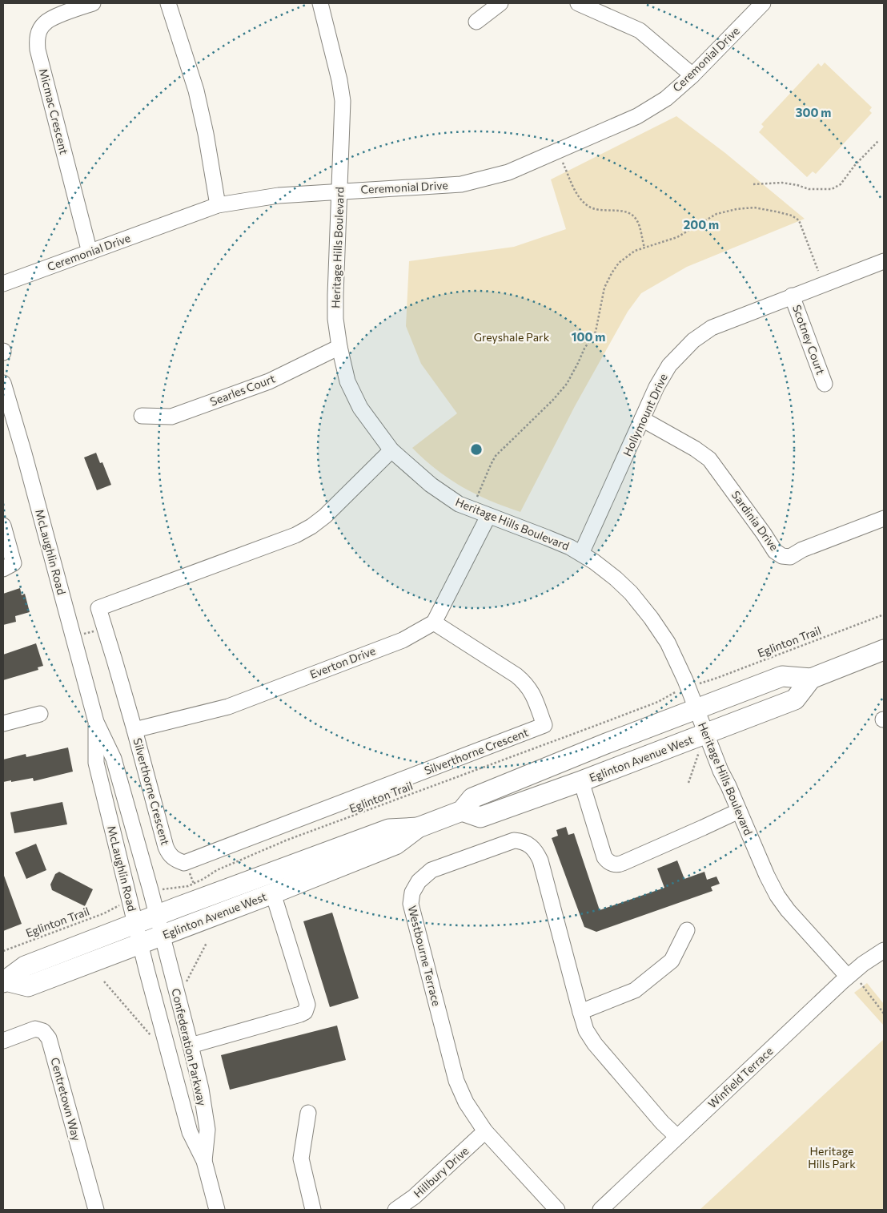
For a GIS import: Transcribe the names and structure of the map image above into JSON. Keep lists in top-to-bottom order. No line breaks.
{"streets":{"main road":["Eglinton Avenue West"],"street":["Ceremonial Drive","Micmac Crescent","Heritage Hills Boulevard","Scotney Court","Searles Court","Hollymount Drive","Sardinia Drive","McLaughlin Road","Everton Drive","Silverthorne Crescent","Westbourne Terrace","Confederation Parkway","Winfield Terrace","Centretown Way","Hillbury Drive"],"path":["Eglinton Trail"]},"crossings":[["Ceremonial Drive","Micmac Crescent"],["Ceremonial Drive","Heritage Hills Boulevard"],["Heritage Hills Boulevard","Searles Court"],["Heritage Hills Boulevard","Hollymount Drive"],["Heritage Hills Boulevard","Silverthorne Crescent"],["Heritage Hills Boulevard","Eglinton Avenue West"],["Heritage Hills Boulevard","Winfield Terrace"],["Scotney Court","Hollymount Drive"],["Hollymount Drive","Sardinia Drive"],["McLaughlin Road","Eglinton Avenue West"],["McLaughlin Road","Confederation Parkway"],["Everton Drive","Silverthorne Crescent"],["Eglinton Avenue West","Confederation Parkway"],["Westbourne Terrace","Winfield Terrace"],["Westbourne Terrace","Hillbury Drive"]],"parks":["Greyshale Park","Heritage Hills Park"],"rings":["300 m","200 m","100 m"]}
